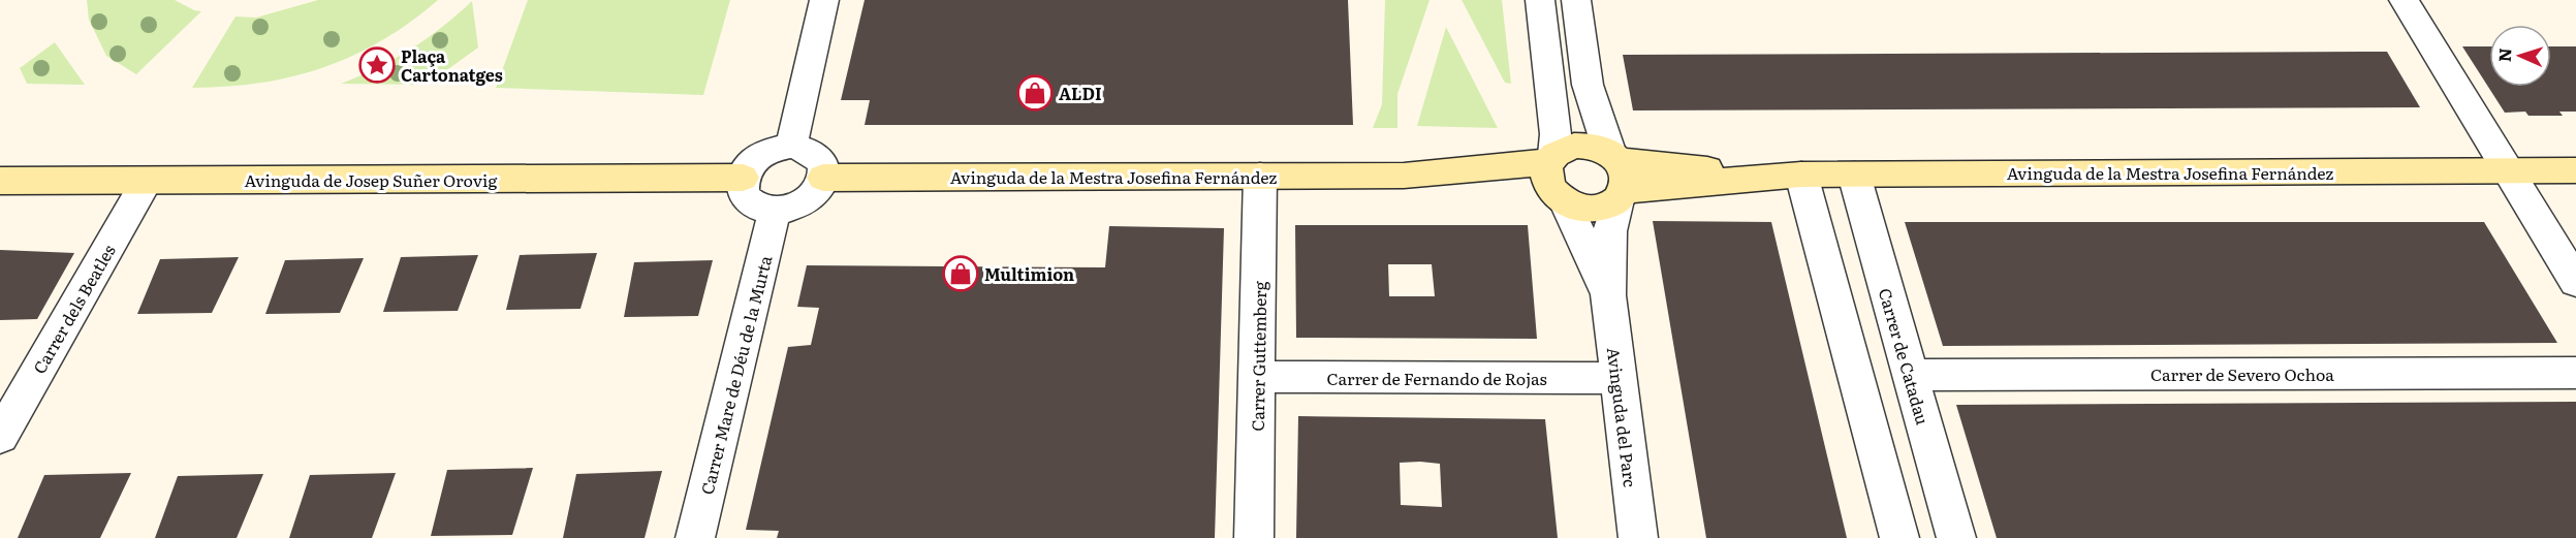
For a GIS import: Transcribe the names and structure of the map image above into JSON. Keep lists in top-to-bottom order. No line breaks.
{"streets":{"street":["Avinguda de la Mestra Josefina Fernández","Avinguda de Josep Suñer Orovig","Carrer dels Beatles","Carrer Guttemberg","Carrer de Catadau","Carrer de Severo Ochoa","Carrer Mare de Déu de la Murta","Carrer de Fernando de Rojas","Avinguda del Parc"]},"crossings":[["Avinguda de la Mestra Josefina Fernández","Avinguda de Josep Suñer Orovig"],["Avinguda de la Mestra Josefina Fernández","Carrer Guttemberg"],["Avinguda de la Mestra Josefina Fernández","Carrer de Catadau"],["Avinguda de la Mestra Josefina Fernández","Carrer Mare de Déu de la Murta"],["Avinguda de la Mestra Josefina Fernández","Avinguda del Parc"],["Avinguda de Josep Suñer Orovig","Carrer dels Beatles"],["Avinguda de Josep Suñer Orovig","Carrer Mare de Déu de la Murta"],["Carrer Guttemberg","Carrer de Fernando de Rojas"],["Carrer de Catadau","Carrer de Severo Ochoa"],["Carrer de Fernando de Rojas","Avinguda del Parc"]],"places":{"place":["Plaça Cartonatges"],"shop":["ALDI","Multimion"]},"north":"left"}
